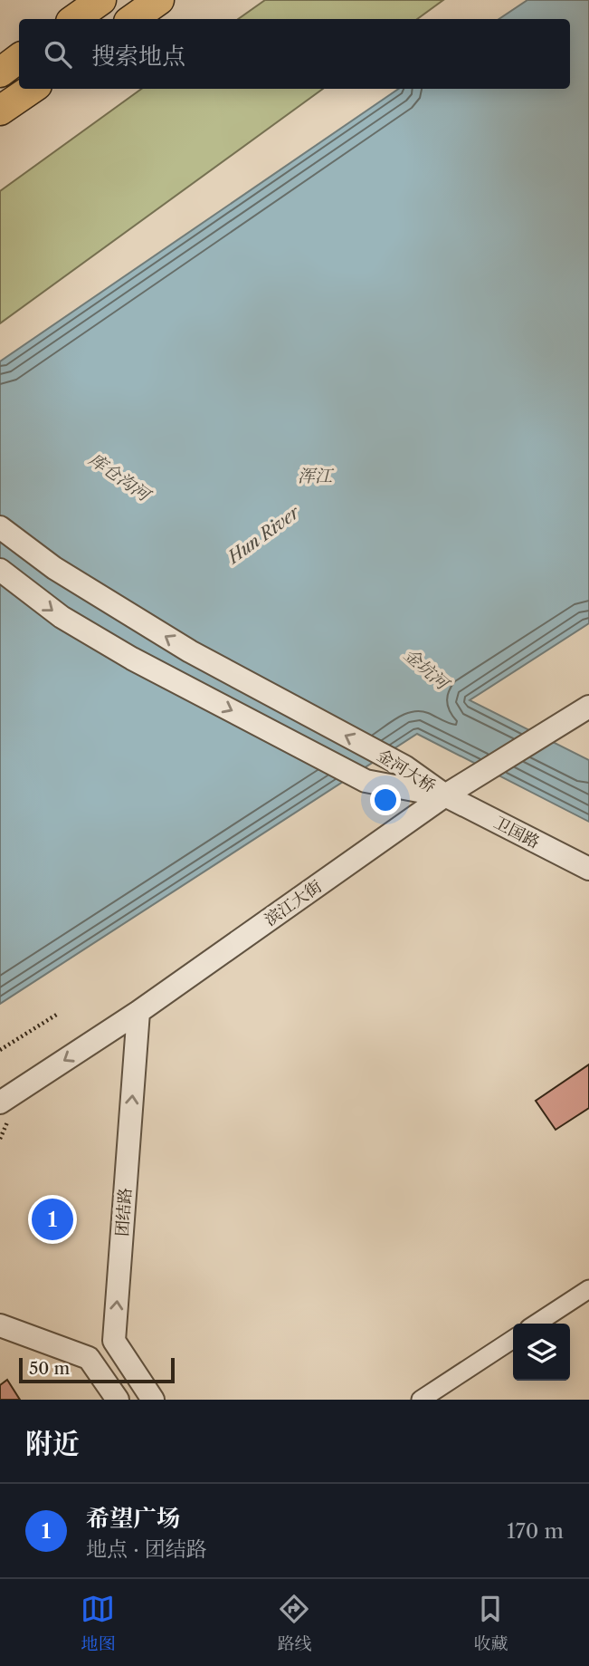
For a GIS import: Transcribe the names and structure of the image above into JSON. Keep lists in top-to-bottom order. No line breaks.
{"streets":{"street":["金河大桥","卫国路","滨江大街","团结路"]},"crossings":[["金河大桥","卫国路"],["金河大桥","滨江大街"],["卫国路","滨江大街"],["滨江大街","团结路"]],"one_way":["团结路"],"water":["浑江","库仓沟河","Hun River","金坑河"],"scale_bar":"50 m","page":{"search":"搜索地点","pins":"1","scale":"50 m","heading":"附近","list":[{"mark":"1","name":"希望广场","note":"地点 · 团结路","value":"170 m"}],"nav":["地图","路线","收藏"]}}
